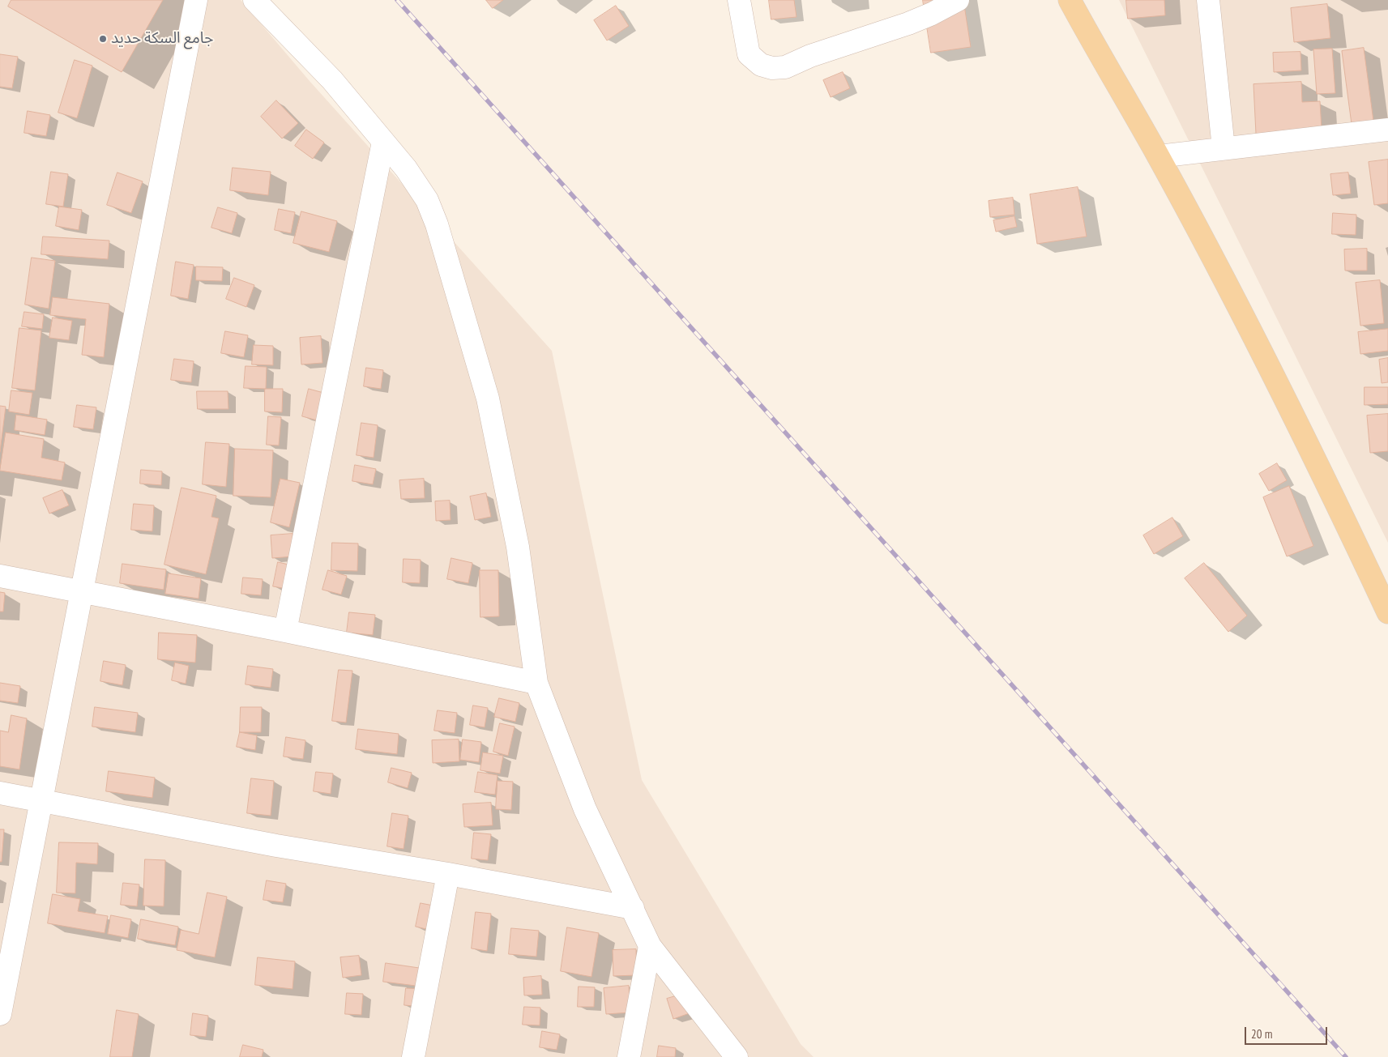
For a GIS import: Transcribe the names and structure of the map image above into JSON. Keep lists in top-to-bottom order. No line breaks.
{"places":["جامع السكة حديد"],"scale_bar":"20 m"}
